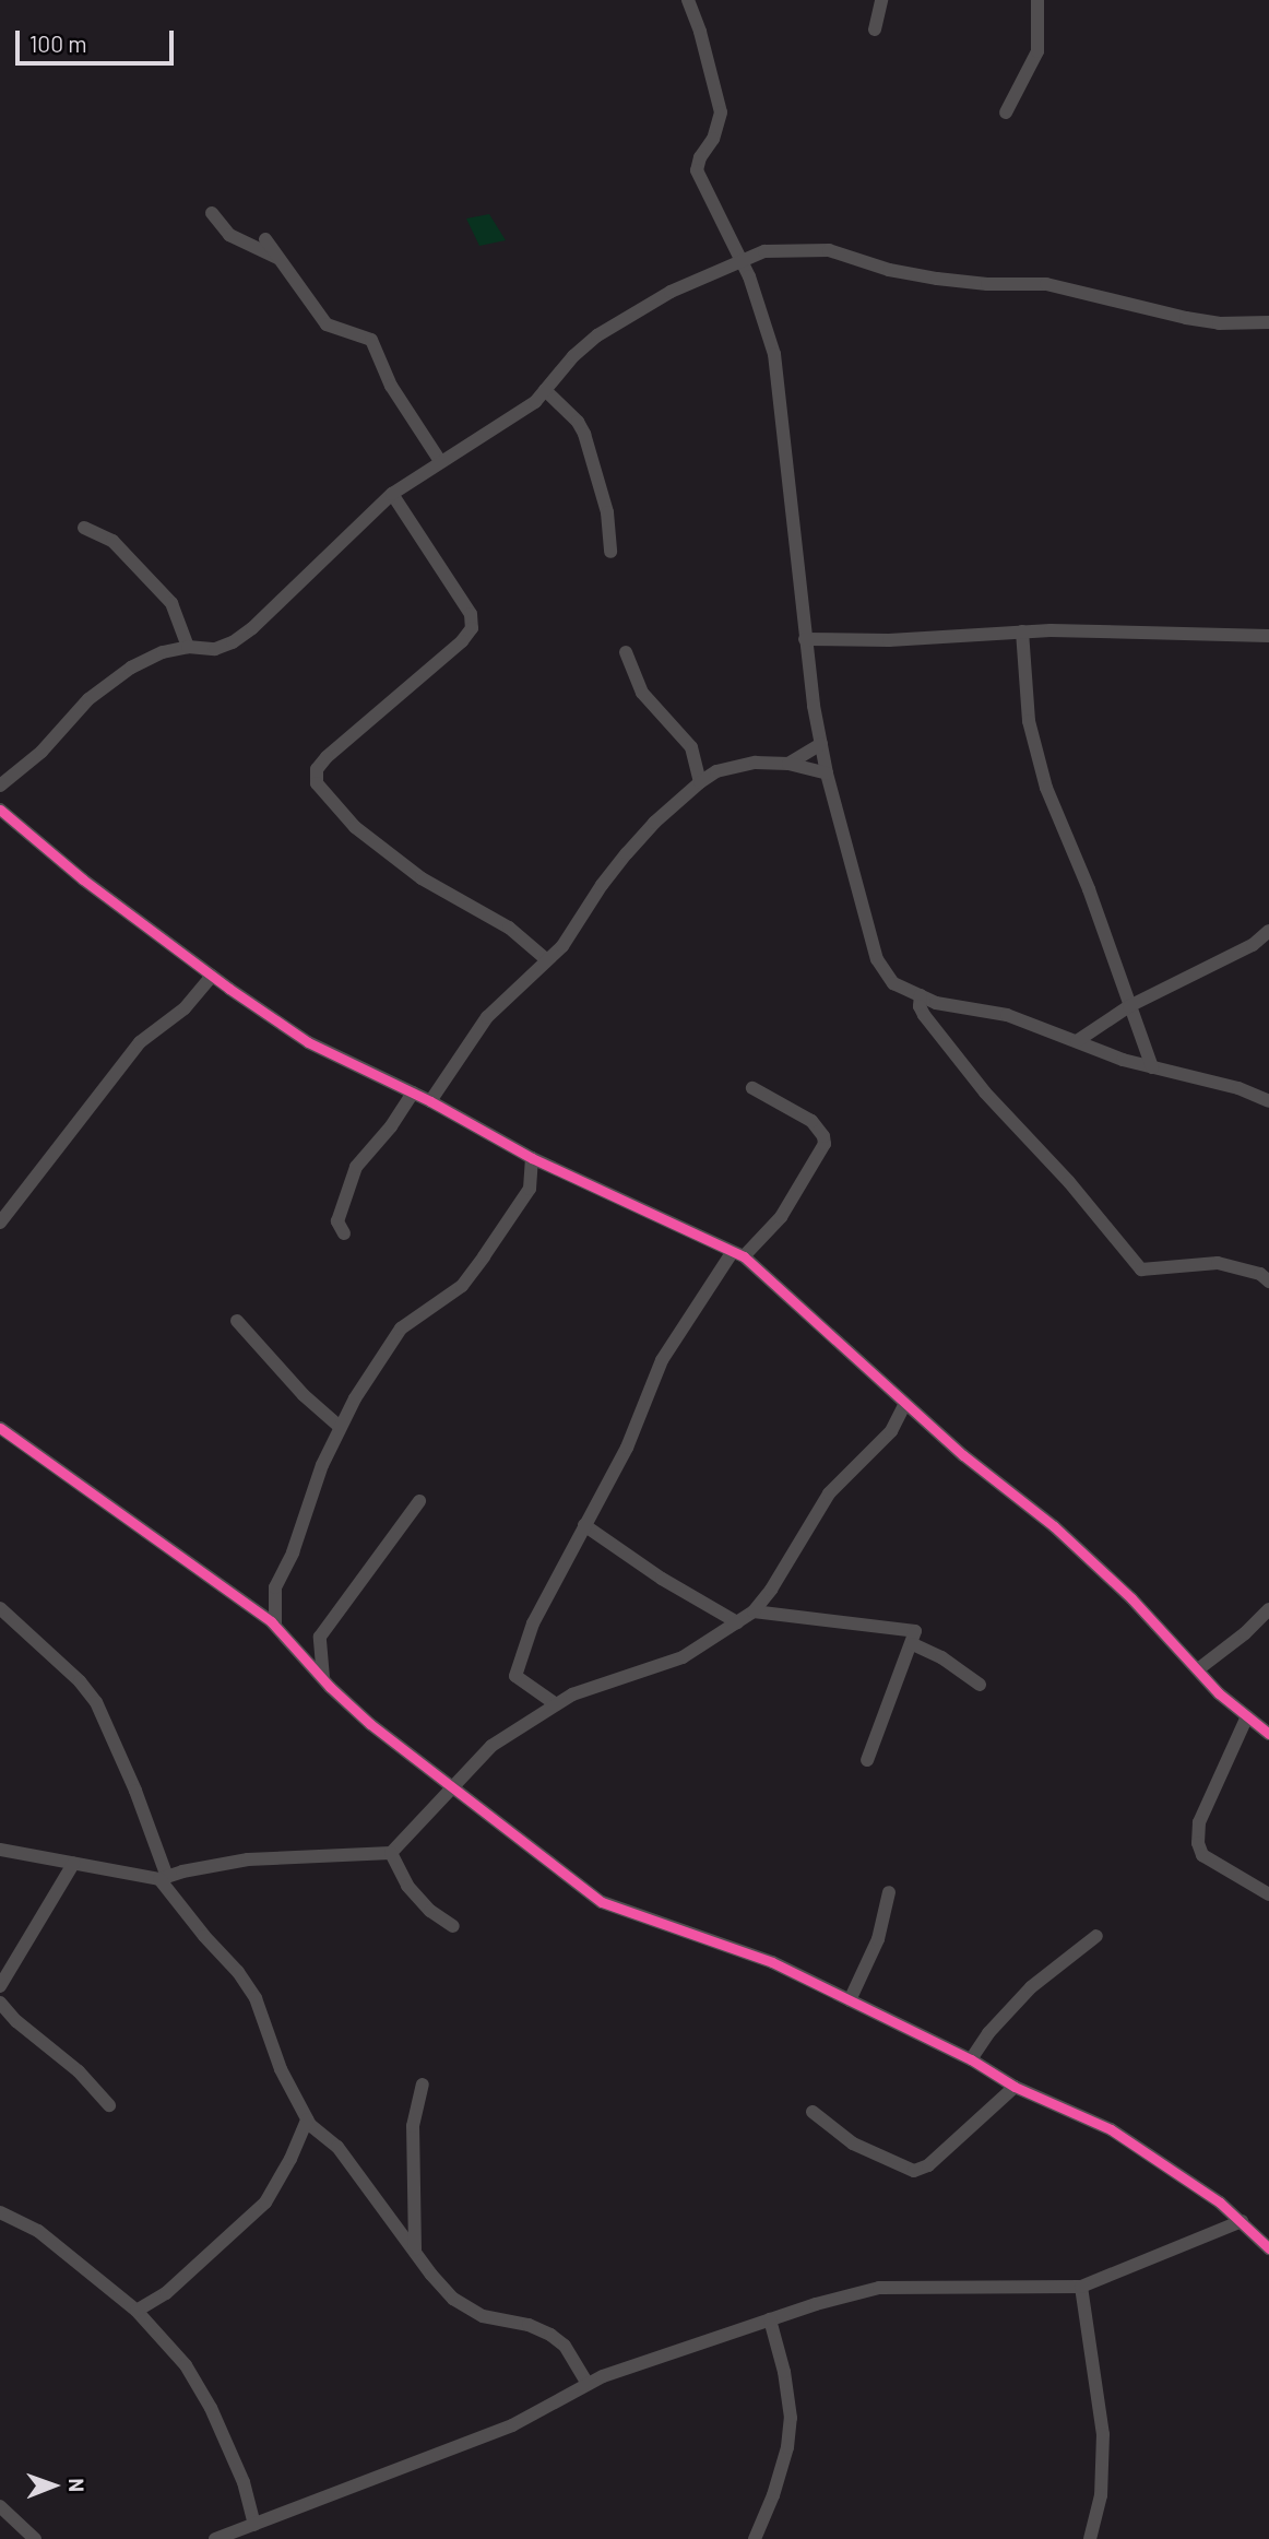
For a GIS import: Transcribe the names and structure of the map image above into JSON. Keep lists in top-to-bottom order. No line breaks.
{"scale_bar":"100 m","north":"right"}
